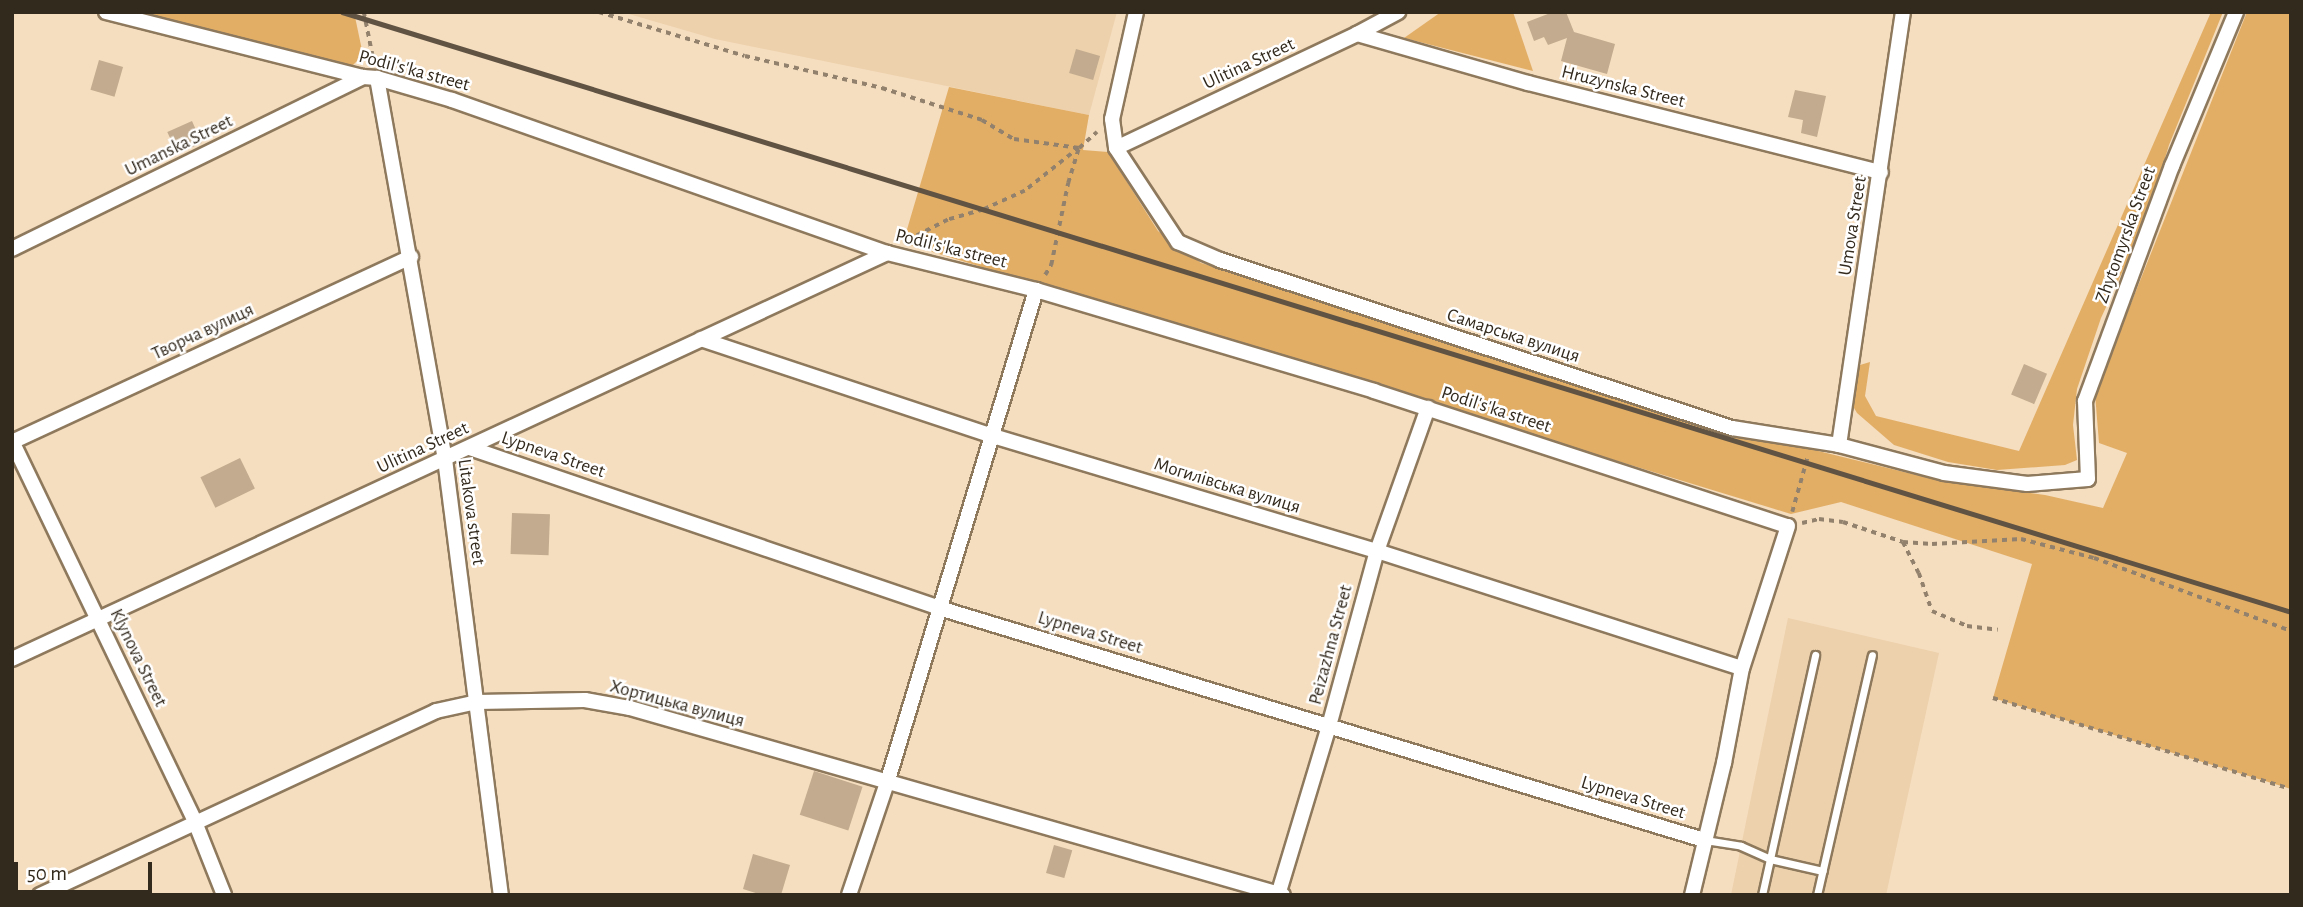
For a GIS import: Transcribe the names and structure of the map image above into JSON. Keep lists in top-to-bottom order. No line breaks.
{"streets":{"street":["Ulitina Street","Podil's'ka street","Hruzynska Street","Umanska Street","Umova Street","Zhytomyrska Street","Творча вулиця","Самарська вулиця","Lypneva Street","Могилівська вулиця","Litakova street","Peizazhna Street","Klynova Street","Хортицька вулиця"]},"crossings":[["Ulitina Street","Podil's'ka street"],["Ulitina Street","Hruzynska Street"],["Ulitina Street","Самарська вулиця"],["Ulitina Street","Lypneva Street"],["Ulitina Street","Могилівська вулиця"],["Ulitina Street","Litakova street"],["Ulitina Street","Klynova Street"],["Podil's'ka street","Umanska Street"],["Podil's'ka street","Litakova street"],["Podil's'ka street","Peizazhna Street"],["Hruzynska Street","Umova Street"],["Umanska Street","Litakova street"],["Umova Street","Самарська вулиця"],["Zhytomyrska Street","Самарська вулиця"],["Творча вулиця","Litakova street"],["Творча вулиця","Klynova Street"],["Lypneva Street","Peizazhna Street"],["Могилівська вулиця","Peizazhna Street"],["Litakova street","Хортицька вулиця"],["Peizazhna Street","Хортицька вулиця"],["Klynova Street","Хортицька вулиця"]],"scale_bar":"50 m"}
